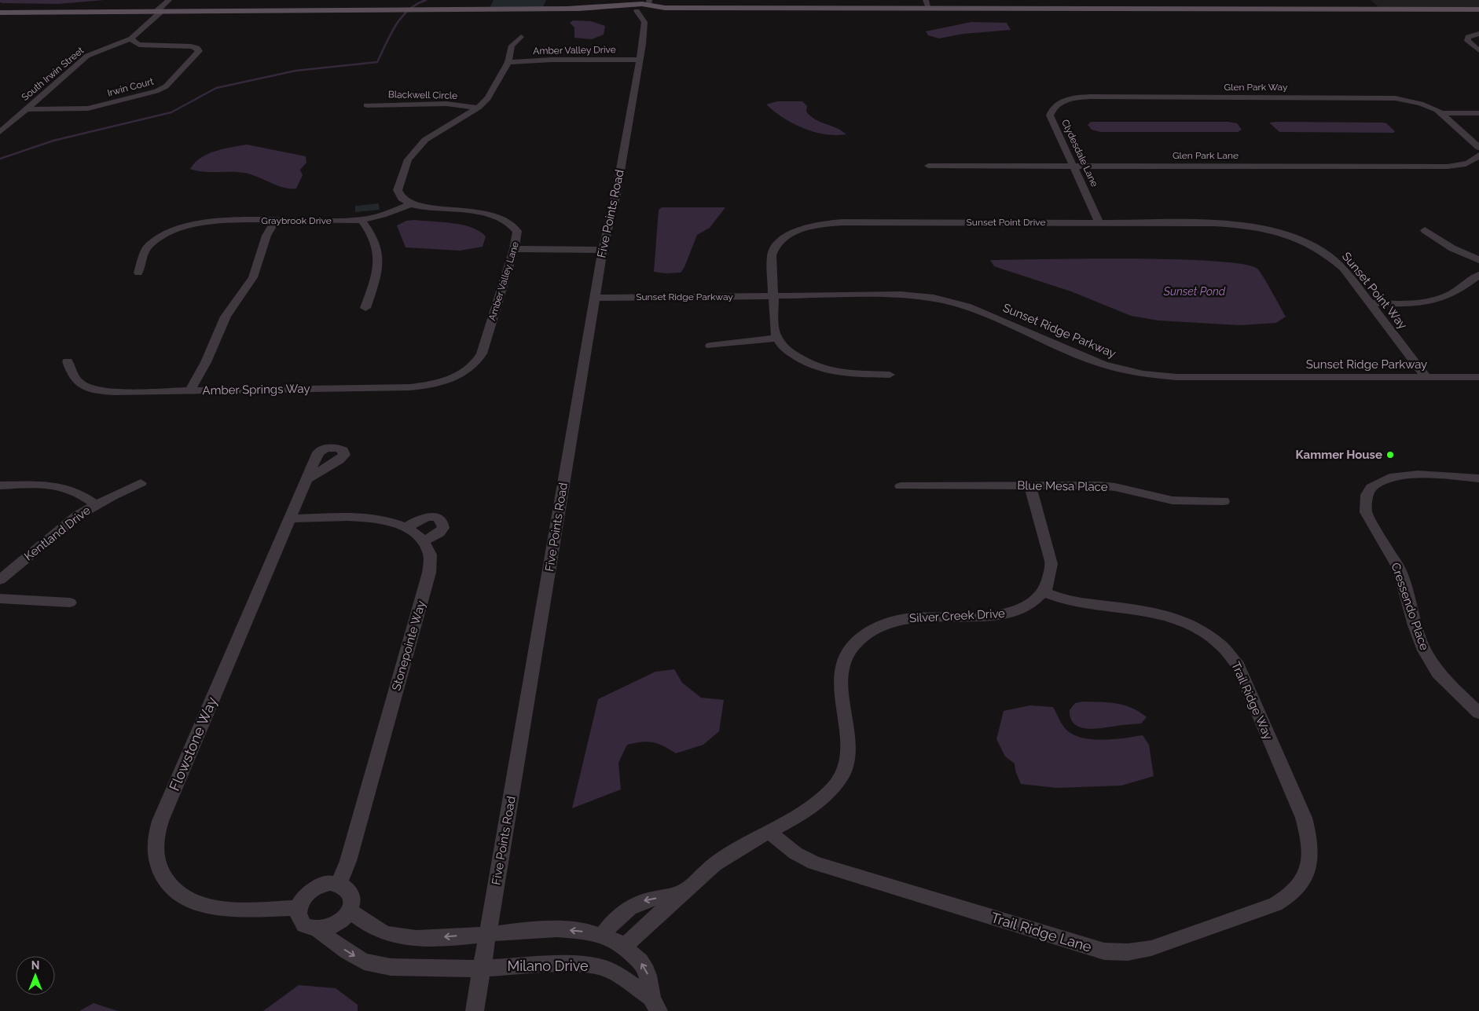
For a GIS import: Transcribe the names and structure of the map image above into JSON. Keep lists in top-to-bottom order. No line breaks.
{"streets":{"street":["Amber Valley Drive","South Irwin Street","Irwin Court","Glen Park Way","Blackwell Circle","Clydesdale Lane","Glen Park Lane","Five Points Road","Graybrook Drive","Sunset Point Drive","Amber Valley Lane","Sunset Point Way","Sunset Ridge Parkway","Amber Springs Way","Blue Mesa Place","Kentland Drive","Cressendo Place","Silver Creek Drive","Stonepointe Way","Trail Ridge Way","Flowstone Way","Trail Ridge Lane","Milano Drive"]},"crossings":[["Amber Valley Drive","Five Points Road"],["South Irwin Street","Irwin Court"],["Glen Park Way","Clydesdale Lane"],["Clydesdale Lane","Glen Park Lane"],["Clydesdale Lane","Sunset Point Drive"],["Five Points Road","Sunset Ridge Parkway"],["Five Points Road","Milano Drive"],["Graybrook Drive","Amber Valley Lane"],["Sunset Point Drive","Sunset Point Way"],["Sunset Point Drive","Sunset Ridge Parkway"],["Amber Valley Lane","Amber Springs Way"],["Sunset Point Way","Sunset Ridge Parkway"],["Blue Mesa Place","Silver Creek Drive"],["Silver Creek Drive","Trail Ridge Way"],["Silver Creek Drive","Trail Ridge Lane"],["Silver Creek Drive","Milano Drive"],["Stonepointe Way","Flowstone Way"],["Trail Ridge Way","Trail Ridge Lane"]],"water":["Sunset Pond"],"places":["Kammer House"],"north":"top"}
